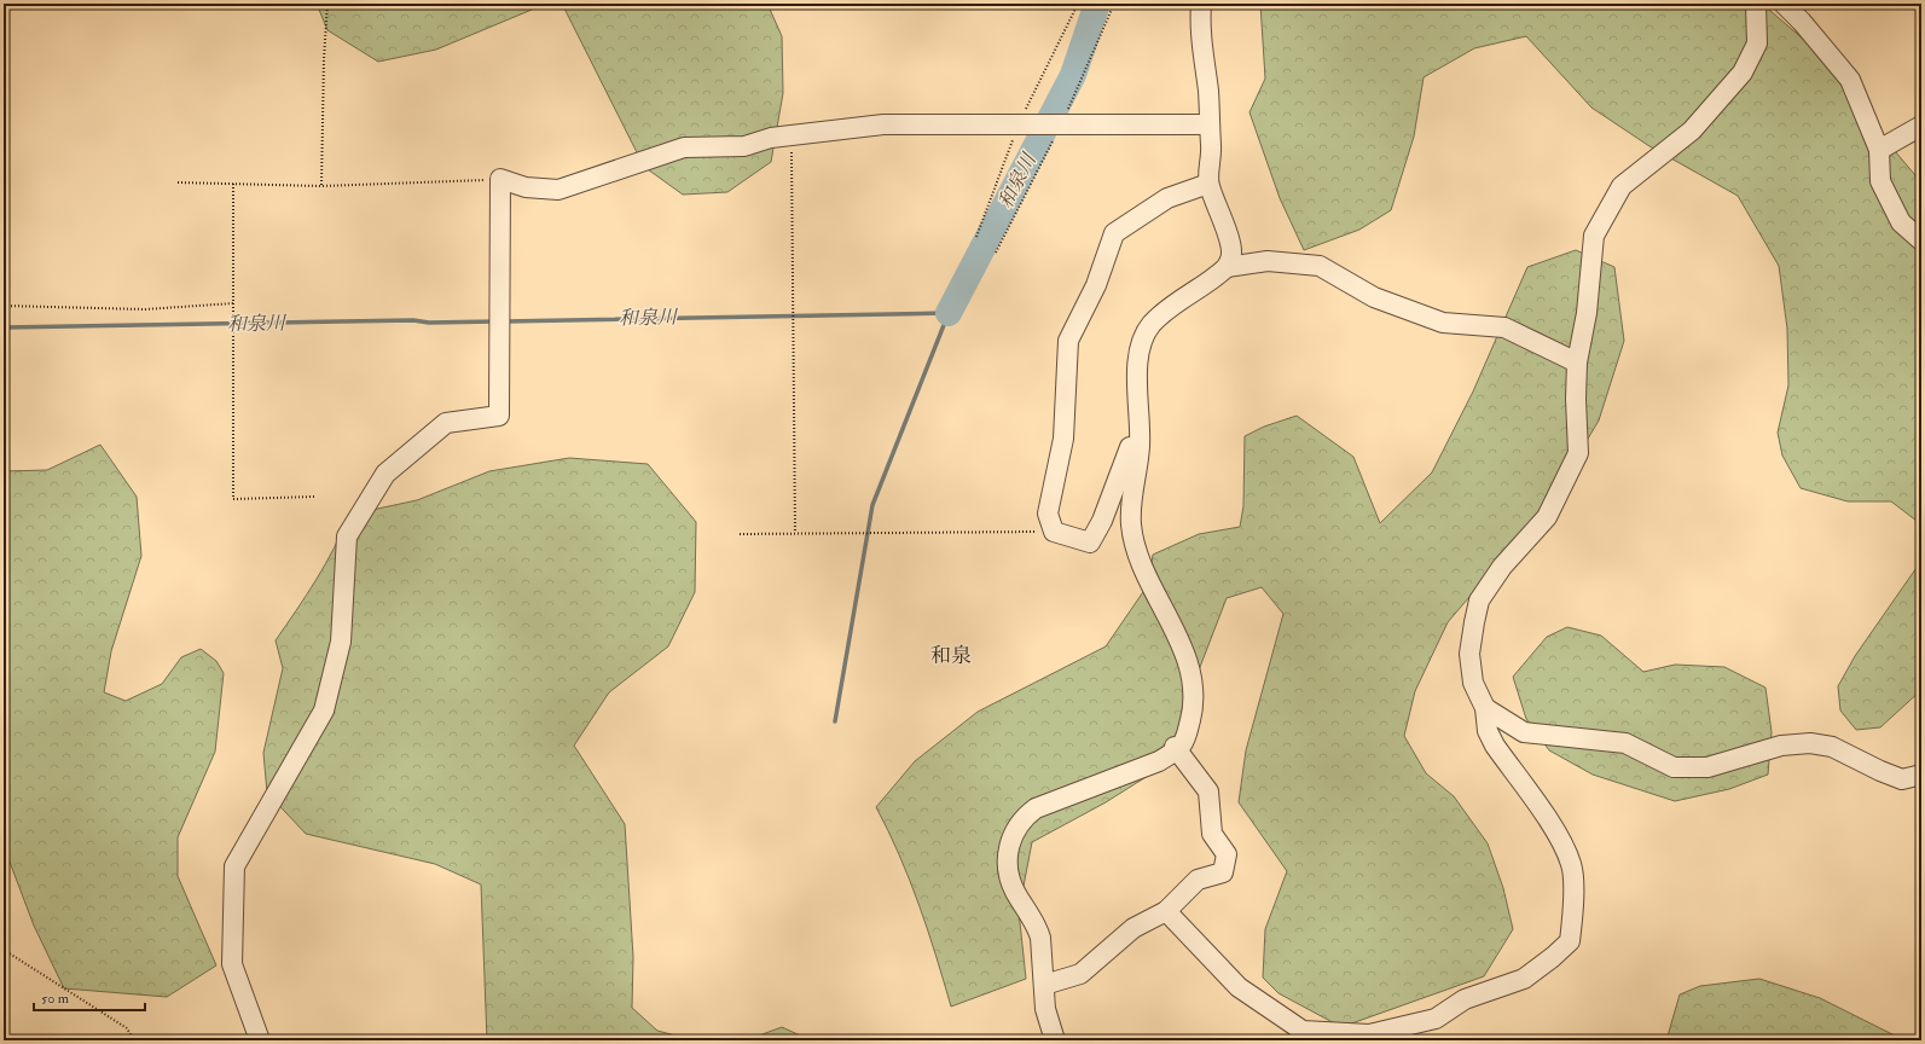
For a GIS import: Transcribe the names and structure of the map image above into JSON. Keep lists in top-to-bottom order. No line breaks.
{"districts":["和泉"],"water":["和泉川"],"scale_bar":"50 m"}
